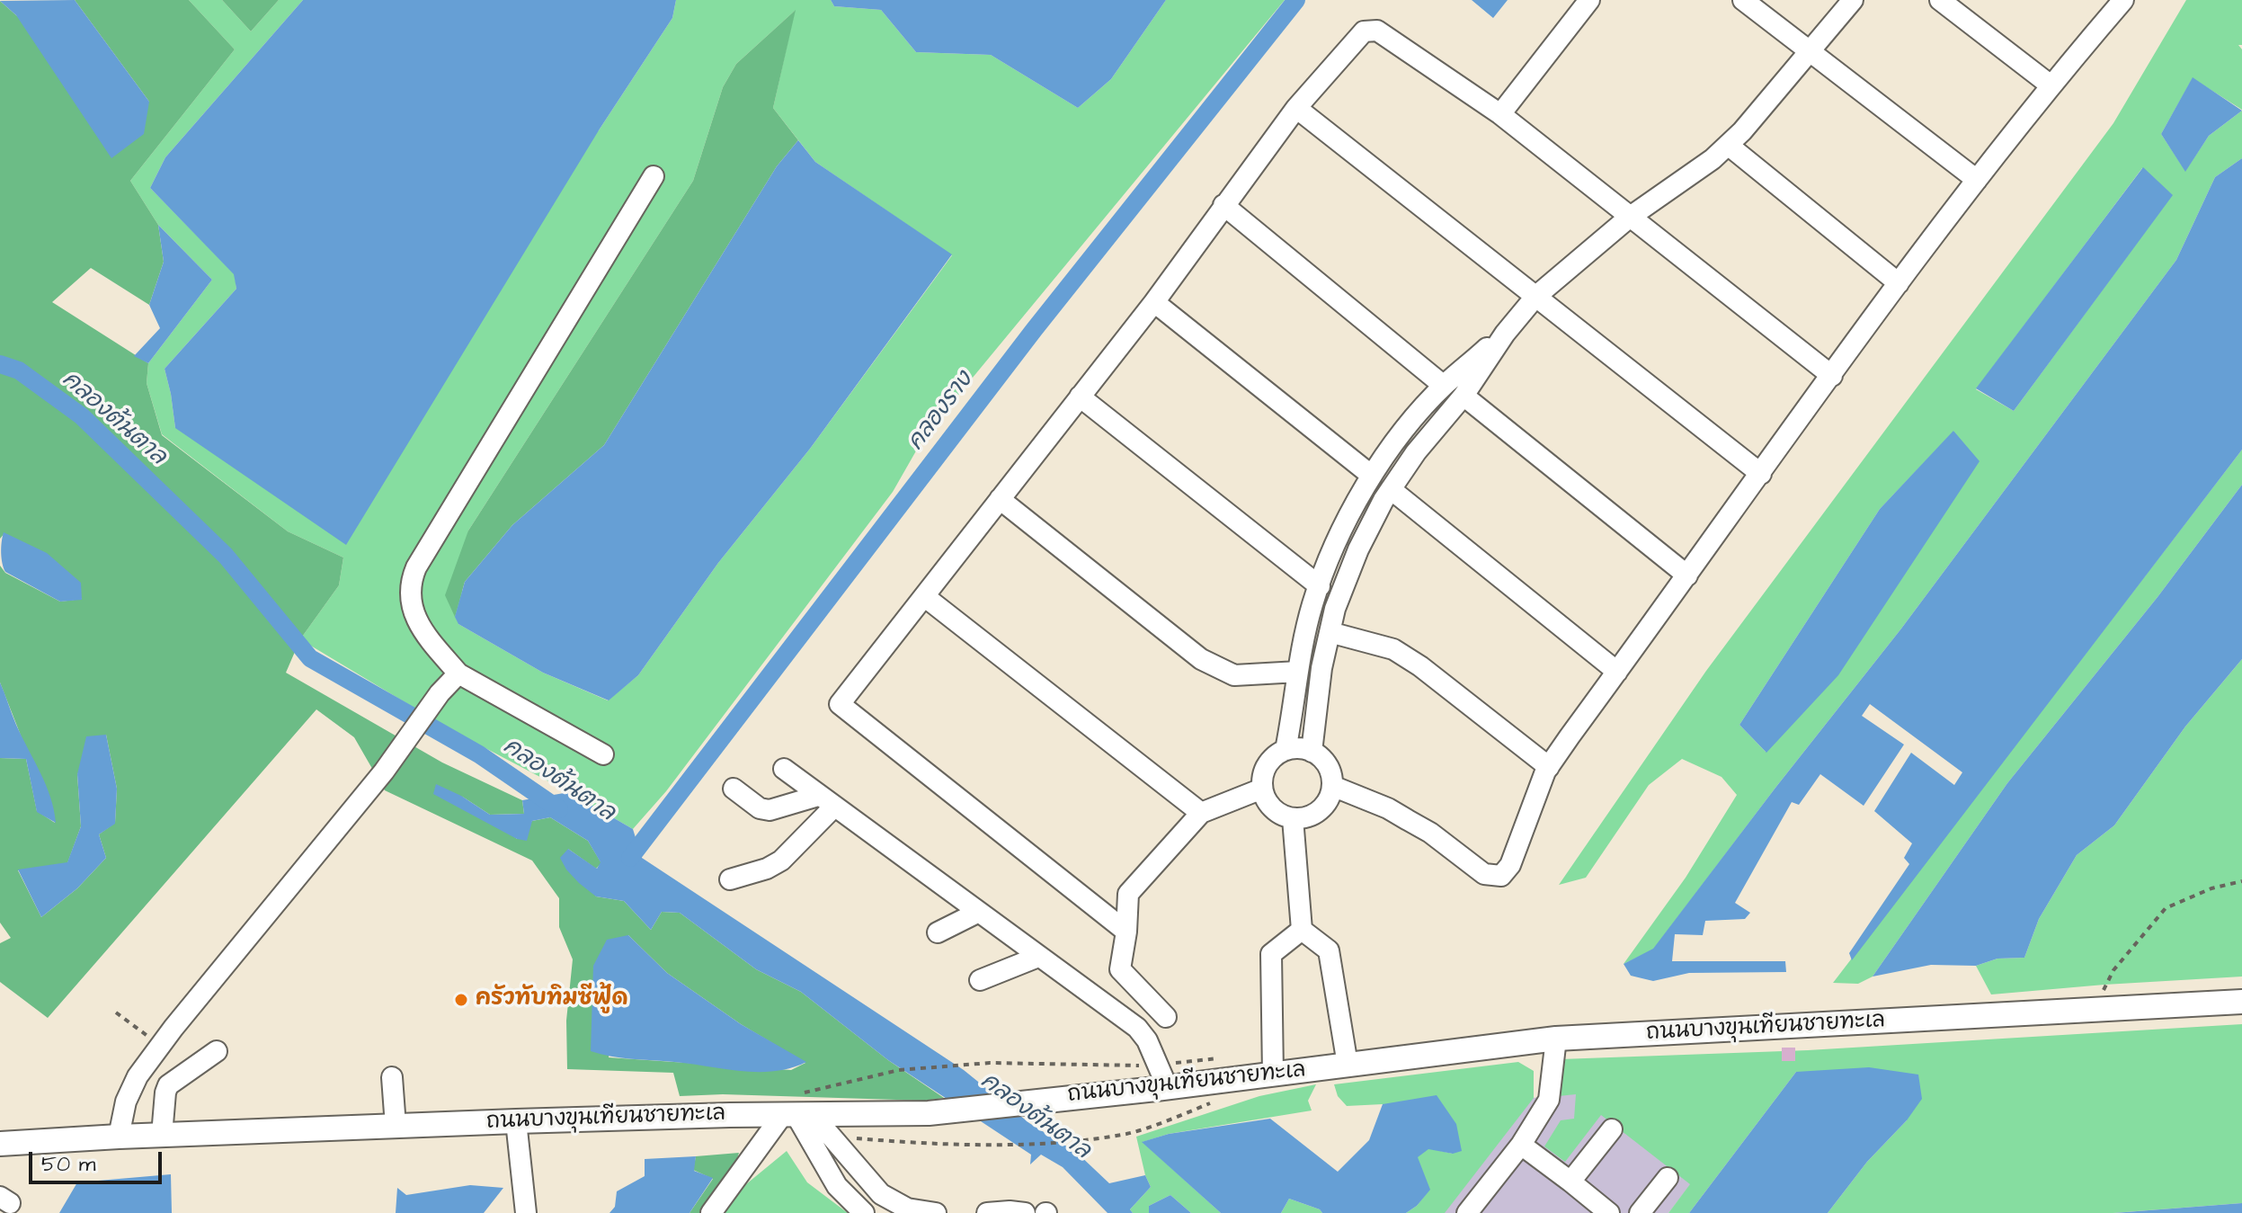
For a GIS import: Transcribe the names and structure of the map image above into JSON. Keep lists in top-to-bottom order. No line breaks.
{"streets":{"main road":["ถนนบางขุนเทียนชายทะเล"]},"water":["คลองราง","คลองต้นตาล"],"places":["ครัวทับทิมซีฟู้ด"],"scale_bar":"50 m"}
